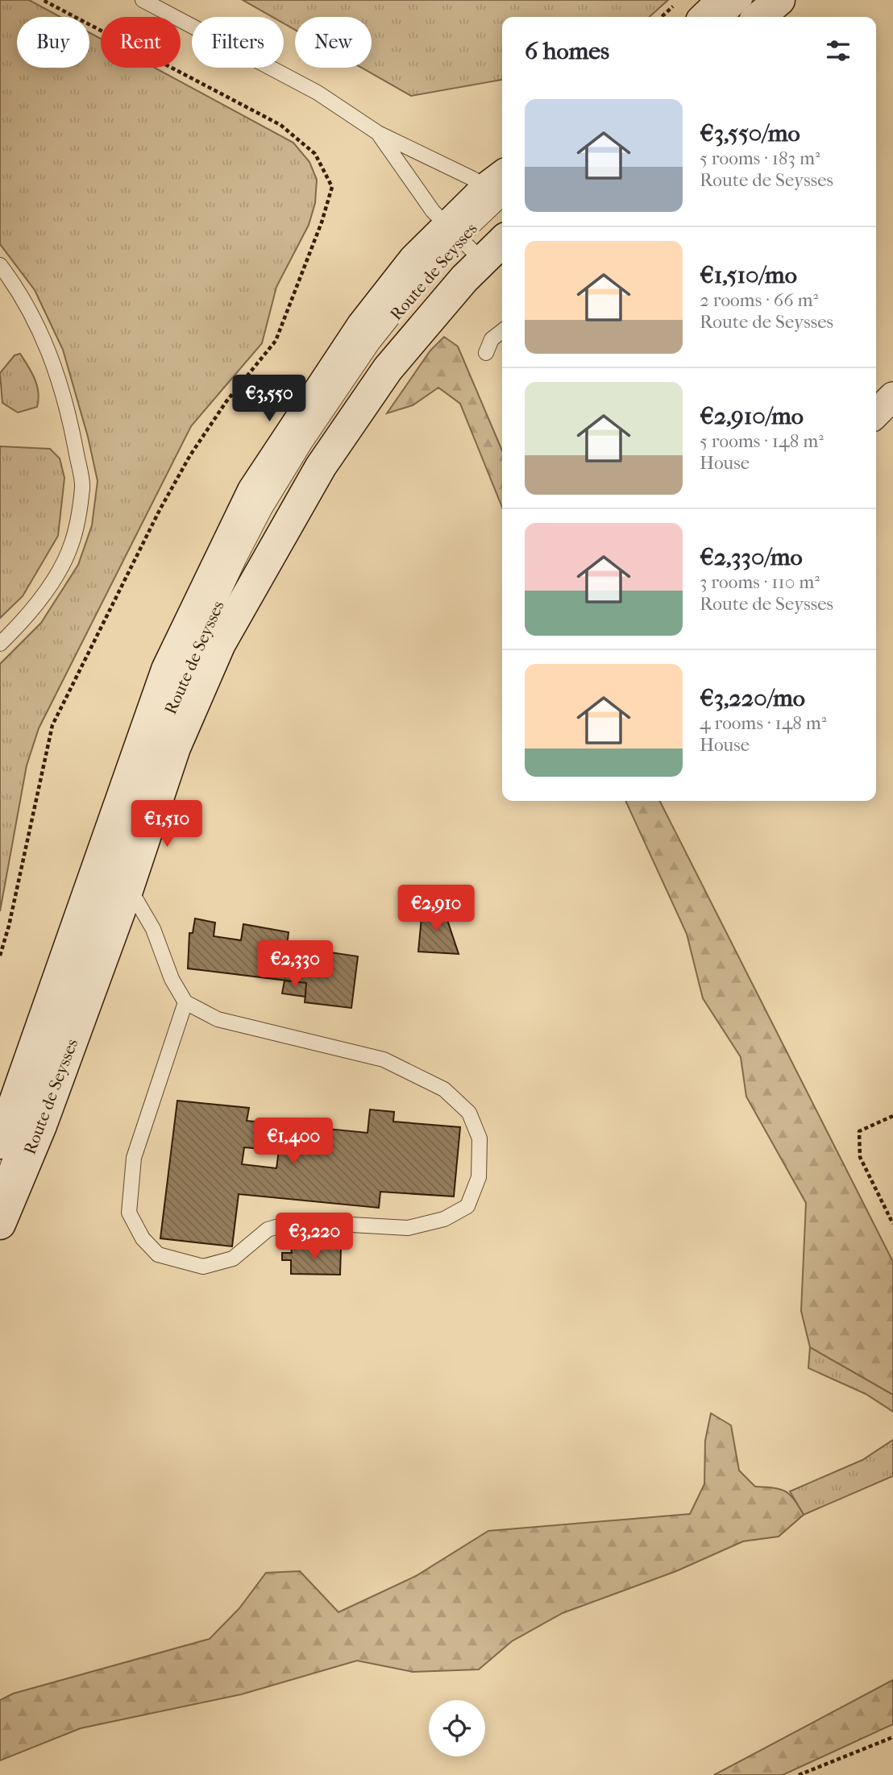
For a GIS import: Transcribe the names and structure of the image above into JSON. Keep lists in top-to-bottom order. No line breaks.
{"streets":{"main road":["Route de Seysses"]},"page":{"chip":["Buy","Rent","Filters","New"],"heading":"6 homes","list":[{"name":"€3,550/mo","note":"5 rooms · 183 m² · Route de Seysses"},{"name":"€1,510/mo","note":"2 rooms · 66 m² · Route de Seysses"},{"name":"€2,910/mo","note":"5 rooms · 148 m² · House"},{"name":"€2,330/mo","note":"3 rooms · 110 m² · Route de Seysses"},{"name":"€3,220/mo","note":"4 rooms · 148 m² · House"}],"price":["€3,550","€1,510","€2,910","€2,330","€1,400","€3,220"]}}
